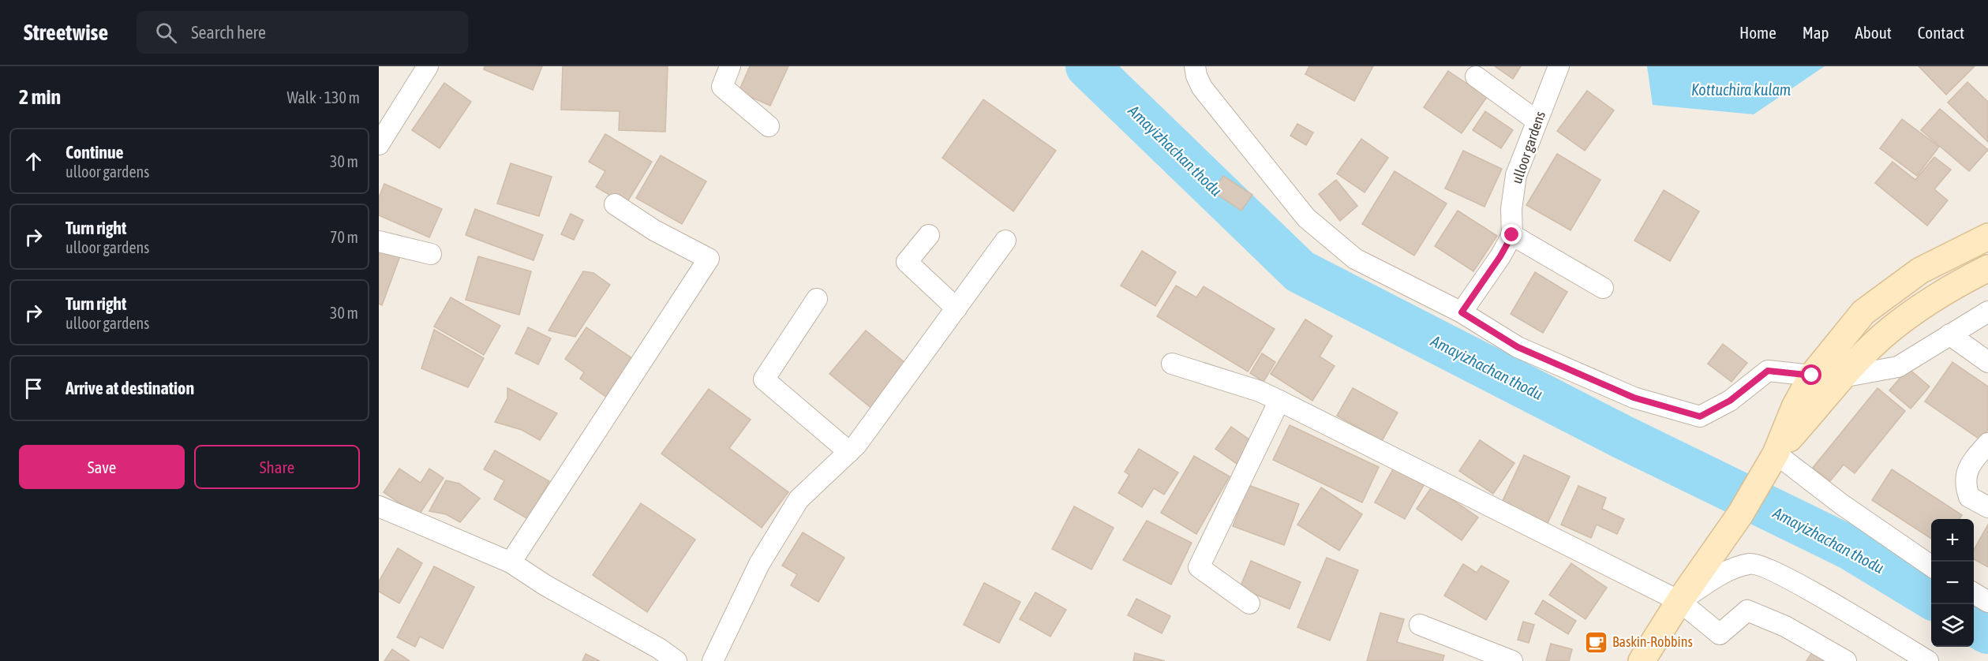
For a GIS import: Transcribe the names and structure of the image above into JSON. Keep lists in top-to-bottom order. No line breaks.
{"streets":{"street":["ulloor gardens"]},"water":["Kottuchira kulam","Amayizhachan thodu"],"places":{"cafe":["Baskin-Robbins"]},"page":{"header":"Streetwise","search":"Search here","nav":["Home","Map","About","Contact"],"heading":["2 min","Walk · 130 m"],"list":[["Continue","ulloor gardens","30 m"],["Turn right","ulloor gardens","70 m"],["Turn right","ulloor gardens","30 m"],"Arrive at destination"],"buttons":["Save","Share"],"map_buttons":["+","−"]}}
